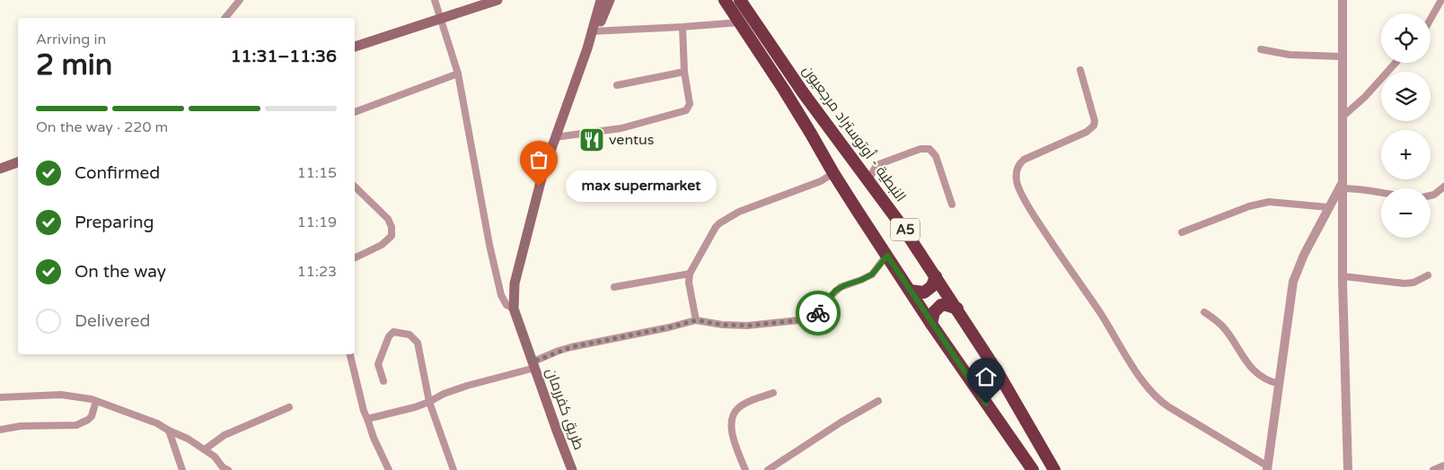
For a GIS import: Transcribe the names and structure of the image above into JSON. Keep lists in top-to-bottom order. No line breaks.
{"streets":{"highway":["النبطية - أوتوستراد مرجعيون","A5"],"main road":["طريق كفررمان"]},"places":{"restaurant":["ventus"],"other":["max supermarket"]},"page":{"map_buttons":["+","−"],"heading":["2 min","Arriving in","11:31–11:36"],"bar":"On the way · 220 m","list":[["Confirmed","11:15"],["Preparing","11:19"],["On the way","11:23"],"Delivered"],"bubble":"max supermarket"}}
